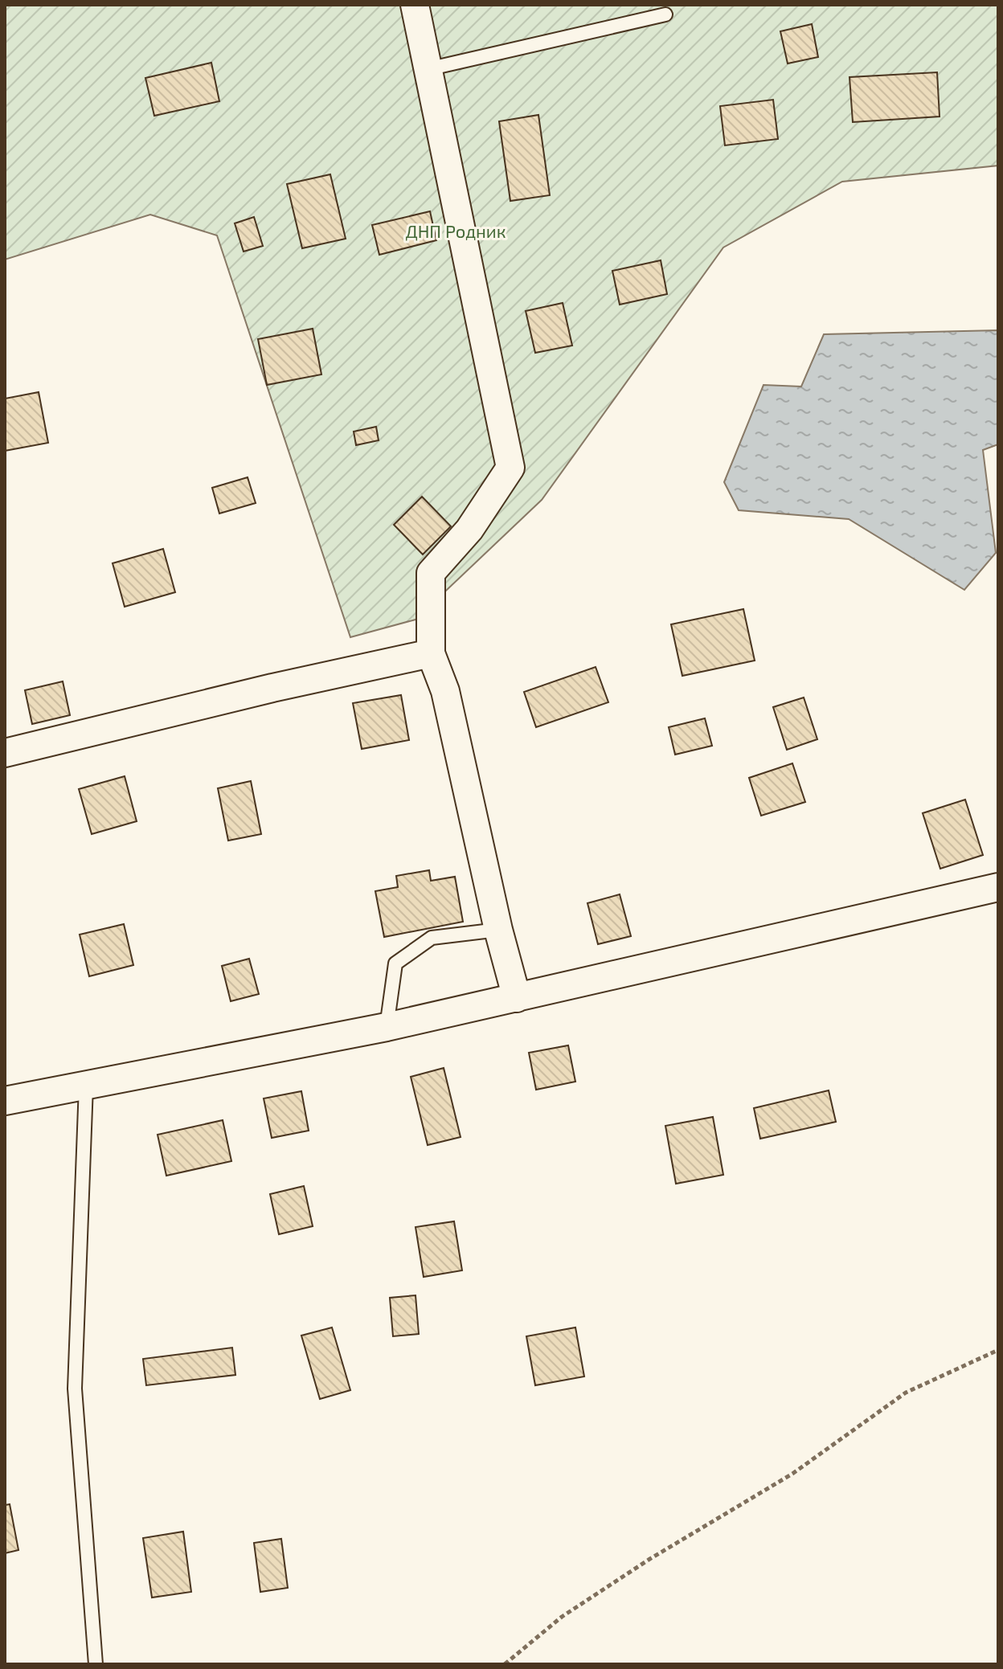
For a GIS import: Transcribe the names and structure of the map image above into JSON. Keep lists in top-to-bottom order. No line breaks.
{"parks":["ДНП Родник"]}
